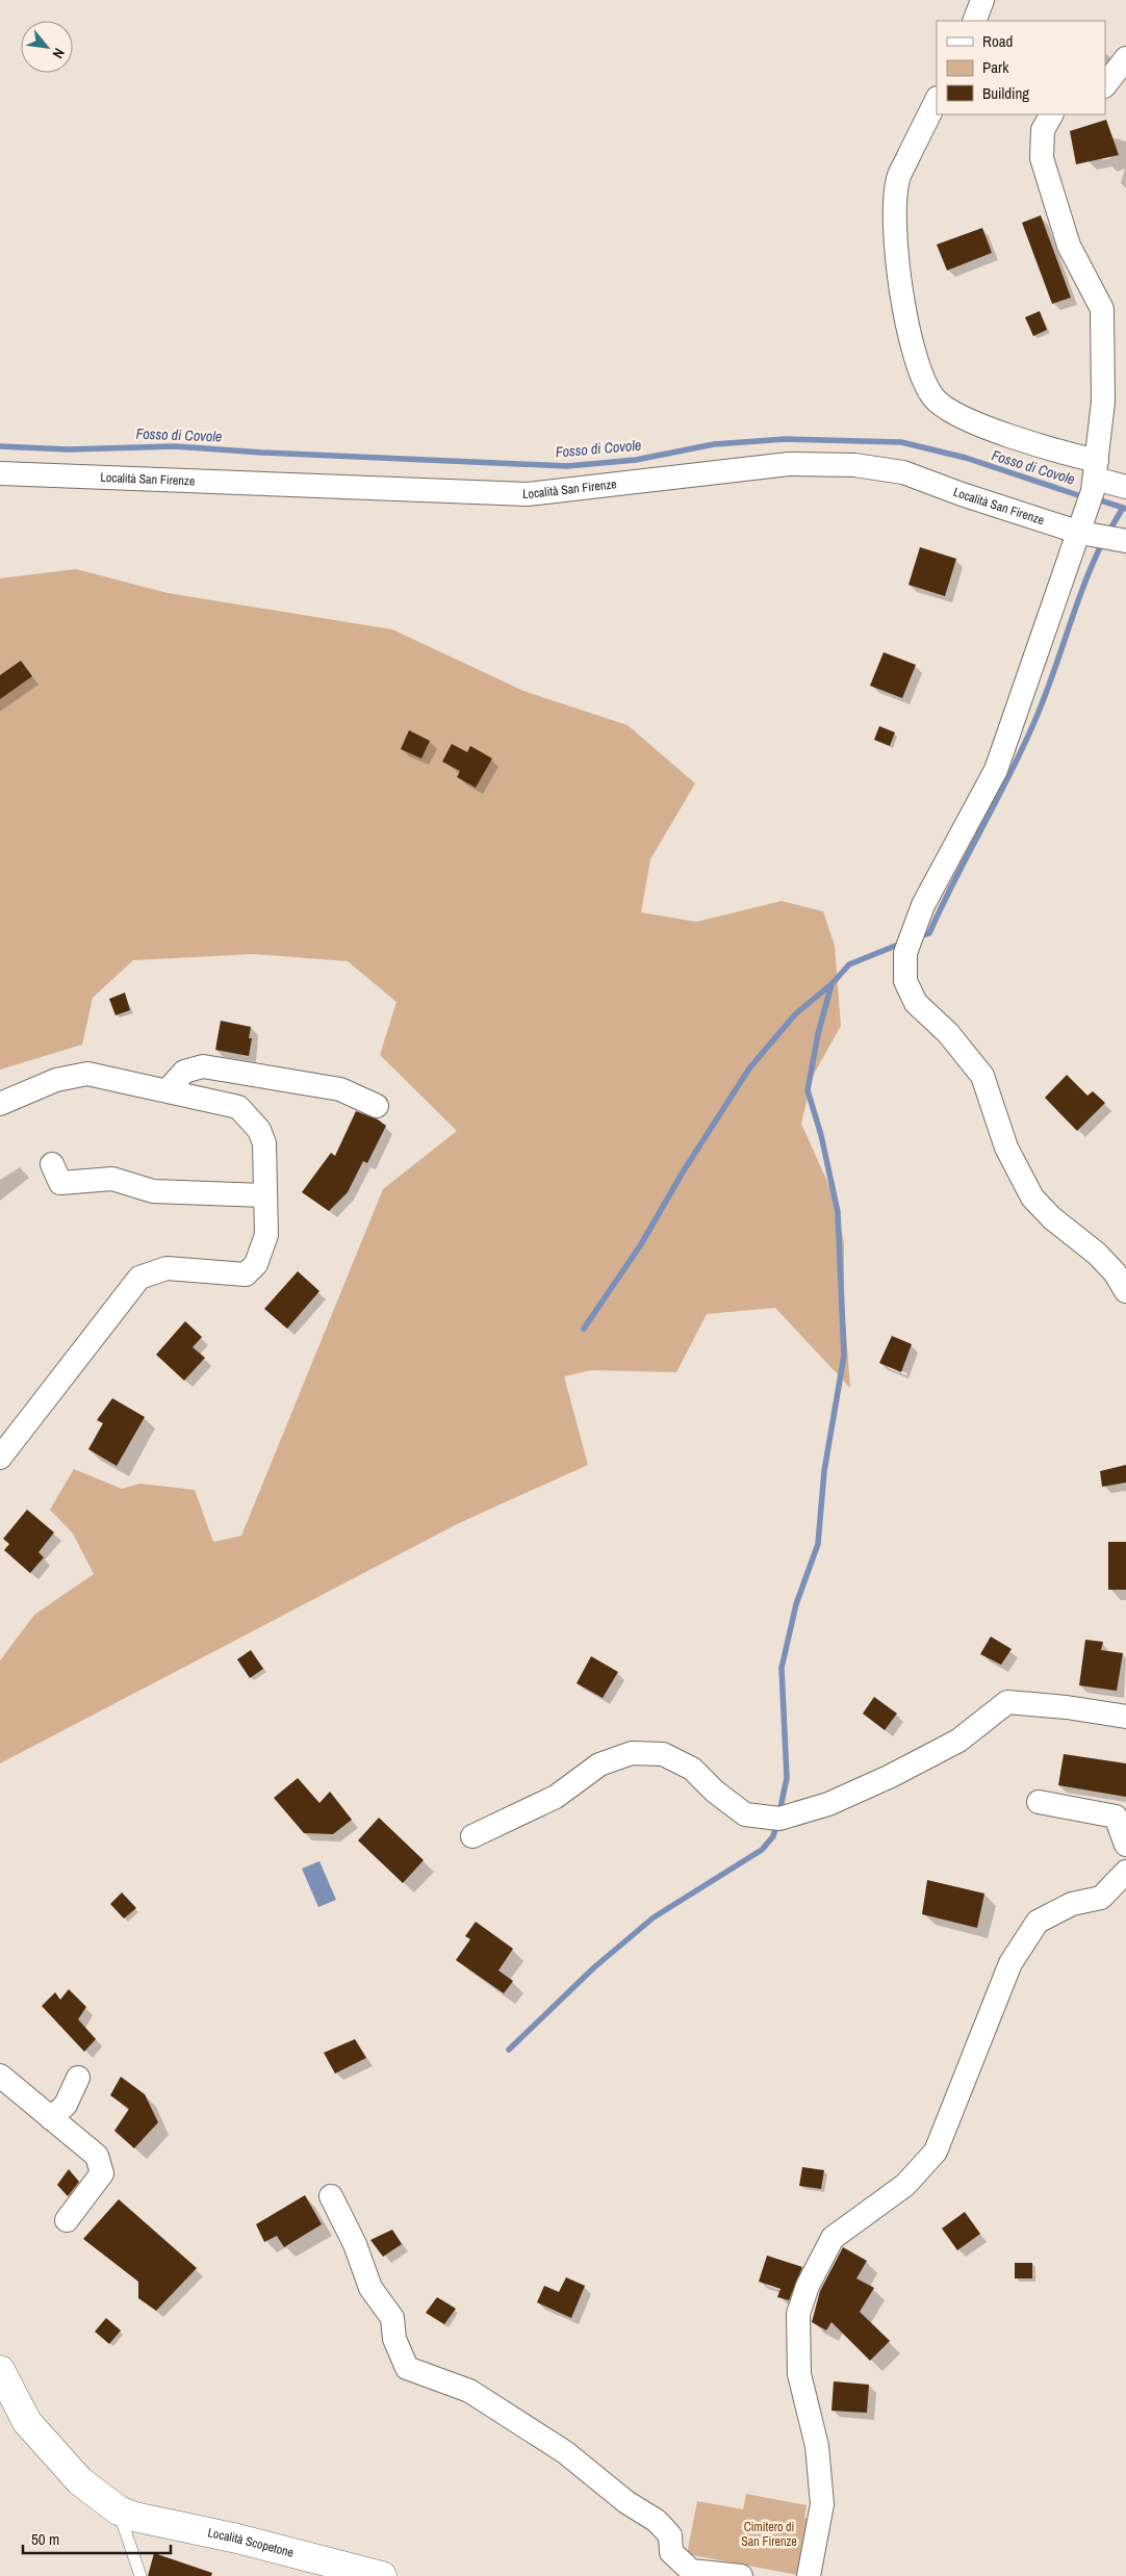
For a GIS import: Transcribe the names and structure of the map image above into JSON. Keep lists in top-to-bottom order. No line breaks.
{"streets":{"main road":["Località Scopetone"],"street":["Località San Firenze"]},"water":["Fosso di Covole"],"parks":["Cimitero di San Firenze"],"legend":["Road","Park","Building"],"scale_bar":"50 m","north":"bottom right"}
